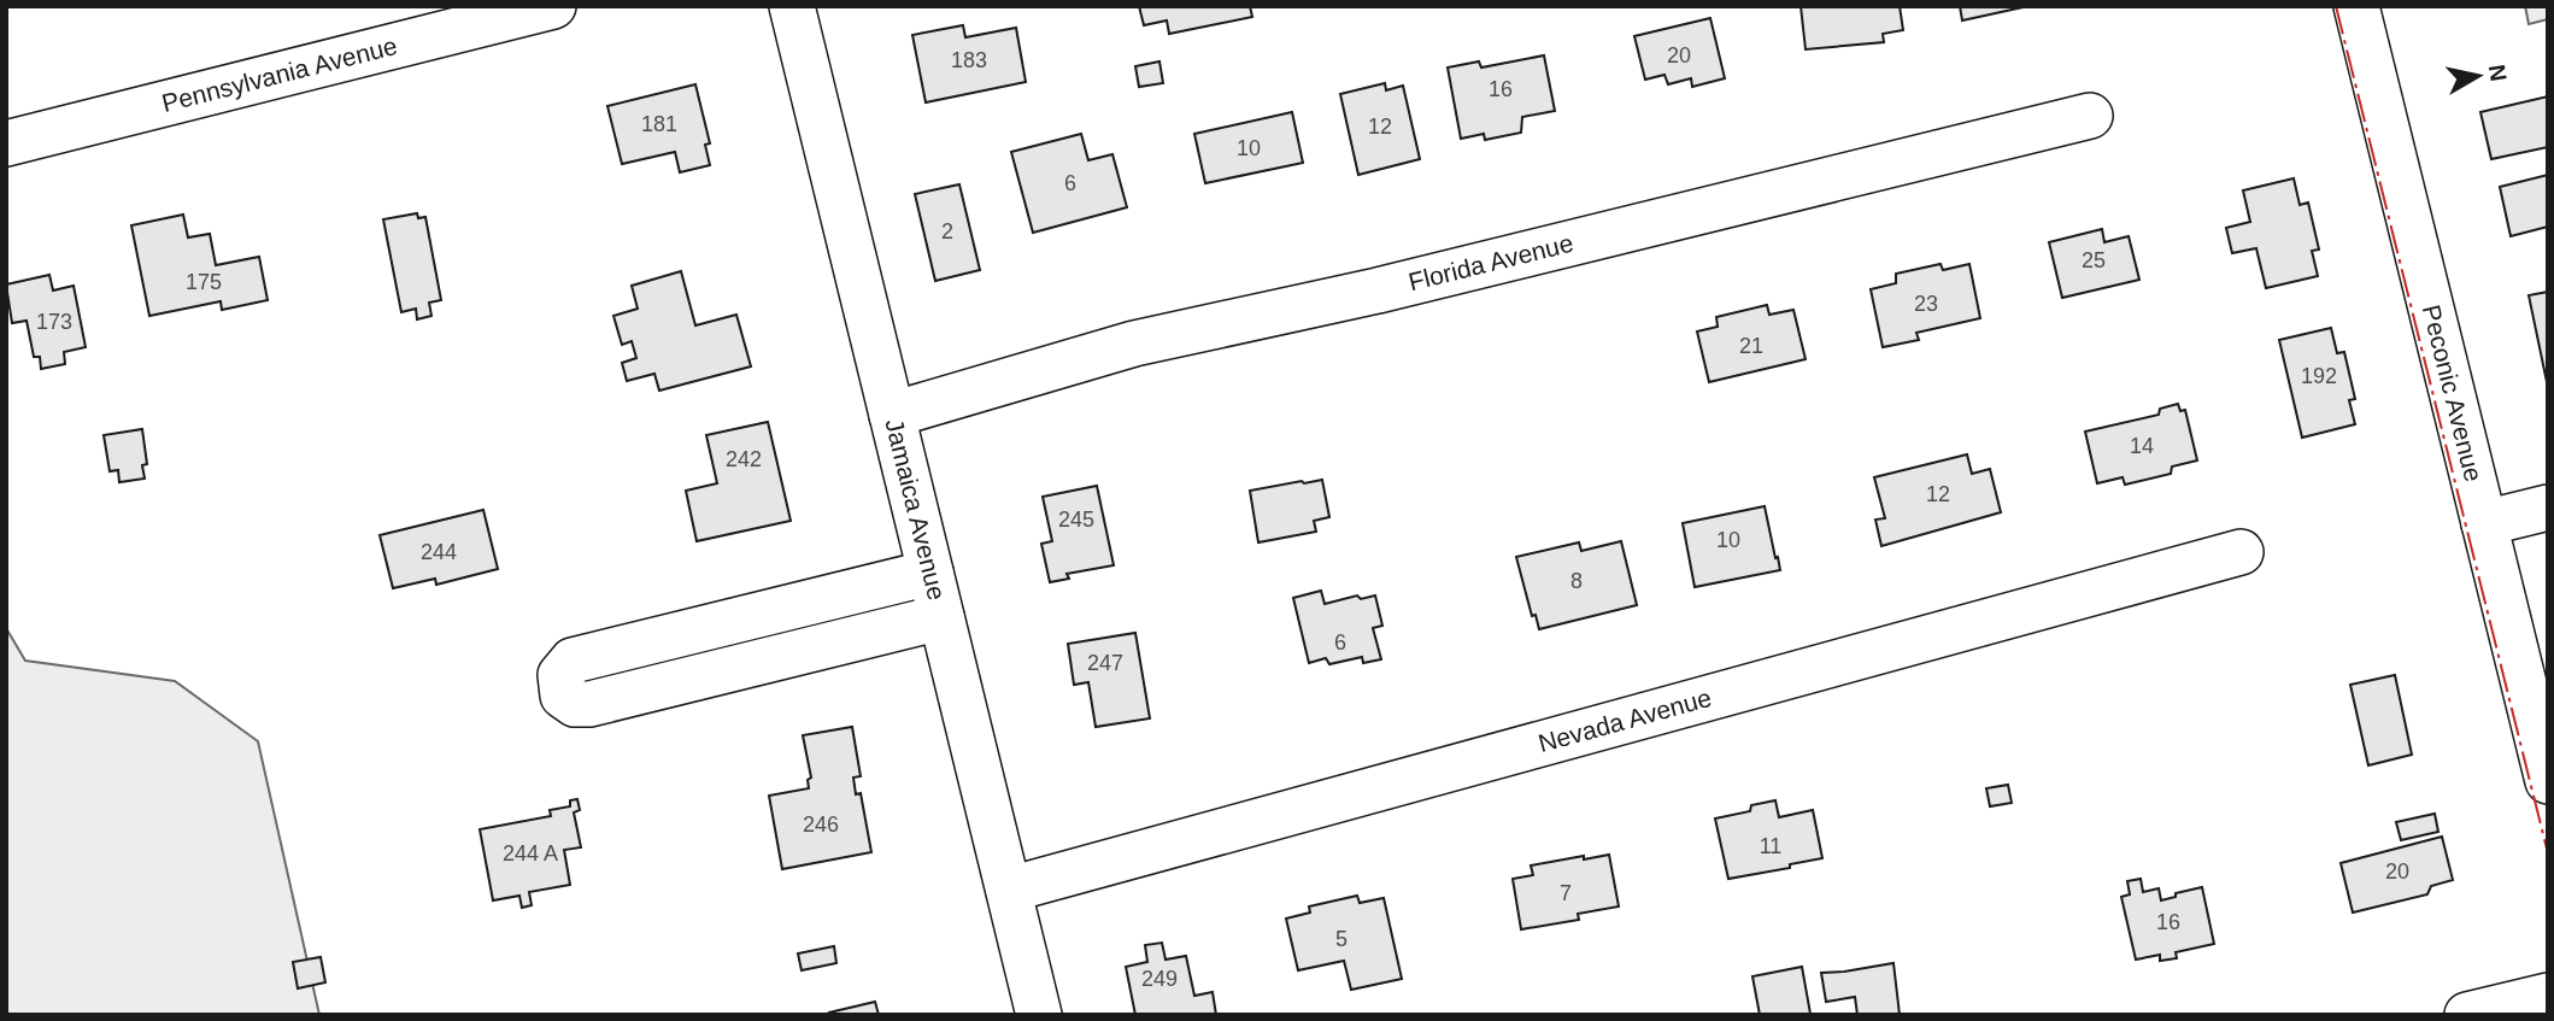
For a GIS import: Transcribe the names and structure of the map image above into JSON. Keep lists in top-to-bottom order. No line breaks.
{"streets":{"street":["Pennsylvania Avenue","Florida Avenue","Peconic Avenue","Jamaica Avenue","Nevada Avenue"]},"crossings":[["Florida Avenue","Jamaica Avenue"],["Jamaica Avenue","Nevada Avenue"]],"house_numbers":["20","183","16","181","12","10","6","2","25","175","23","173","21","192","14","242","12","245","10","244","8","6","247","246","11","244 A","20","7","16","5","249"],"north":"right"}
